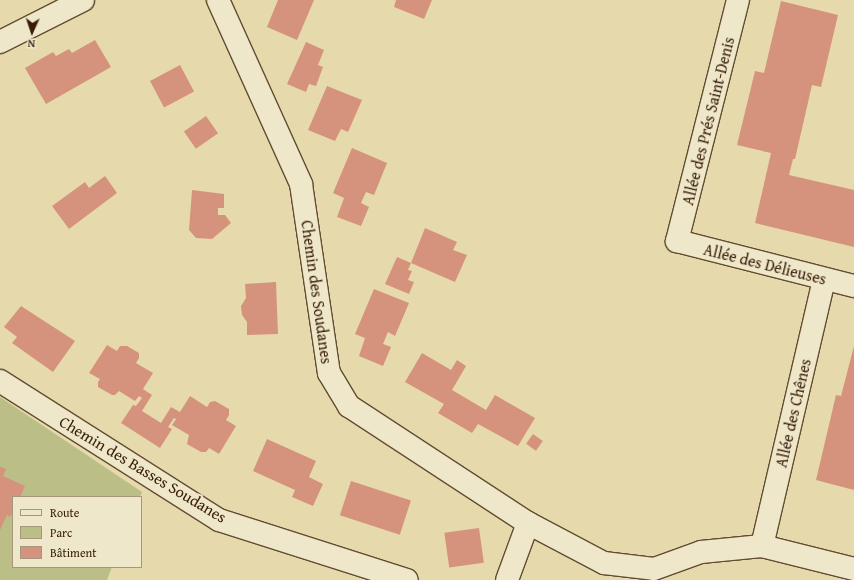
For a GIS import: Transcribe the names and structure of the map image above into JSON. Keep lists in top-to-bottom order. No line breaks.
{"streets":{"street":["Allée des Prés Saint-Denis","Allée des Délieuses","Chemin des Soudanes","Allée des Chênes","Chemin des Basses Soudanes"]},"crossings":[["Allée des Prés Saint-Denis","Allée des Délieuses"],["Allée des Délieuses","Allée des Chênes"],["Chemin des Soudanes","Allée des Chênes"]],"legend":["Route","Parc","Bâtiment"],"north":"bottom"}
